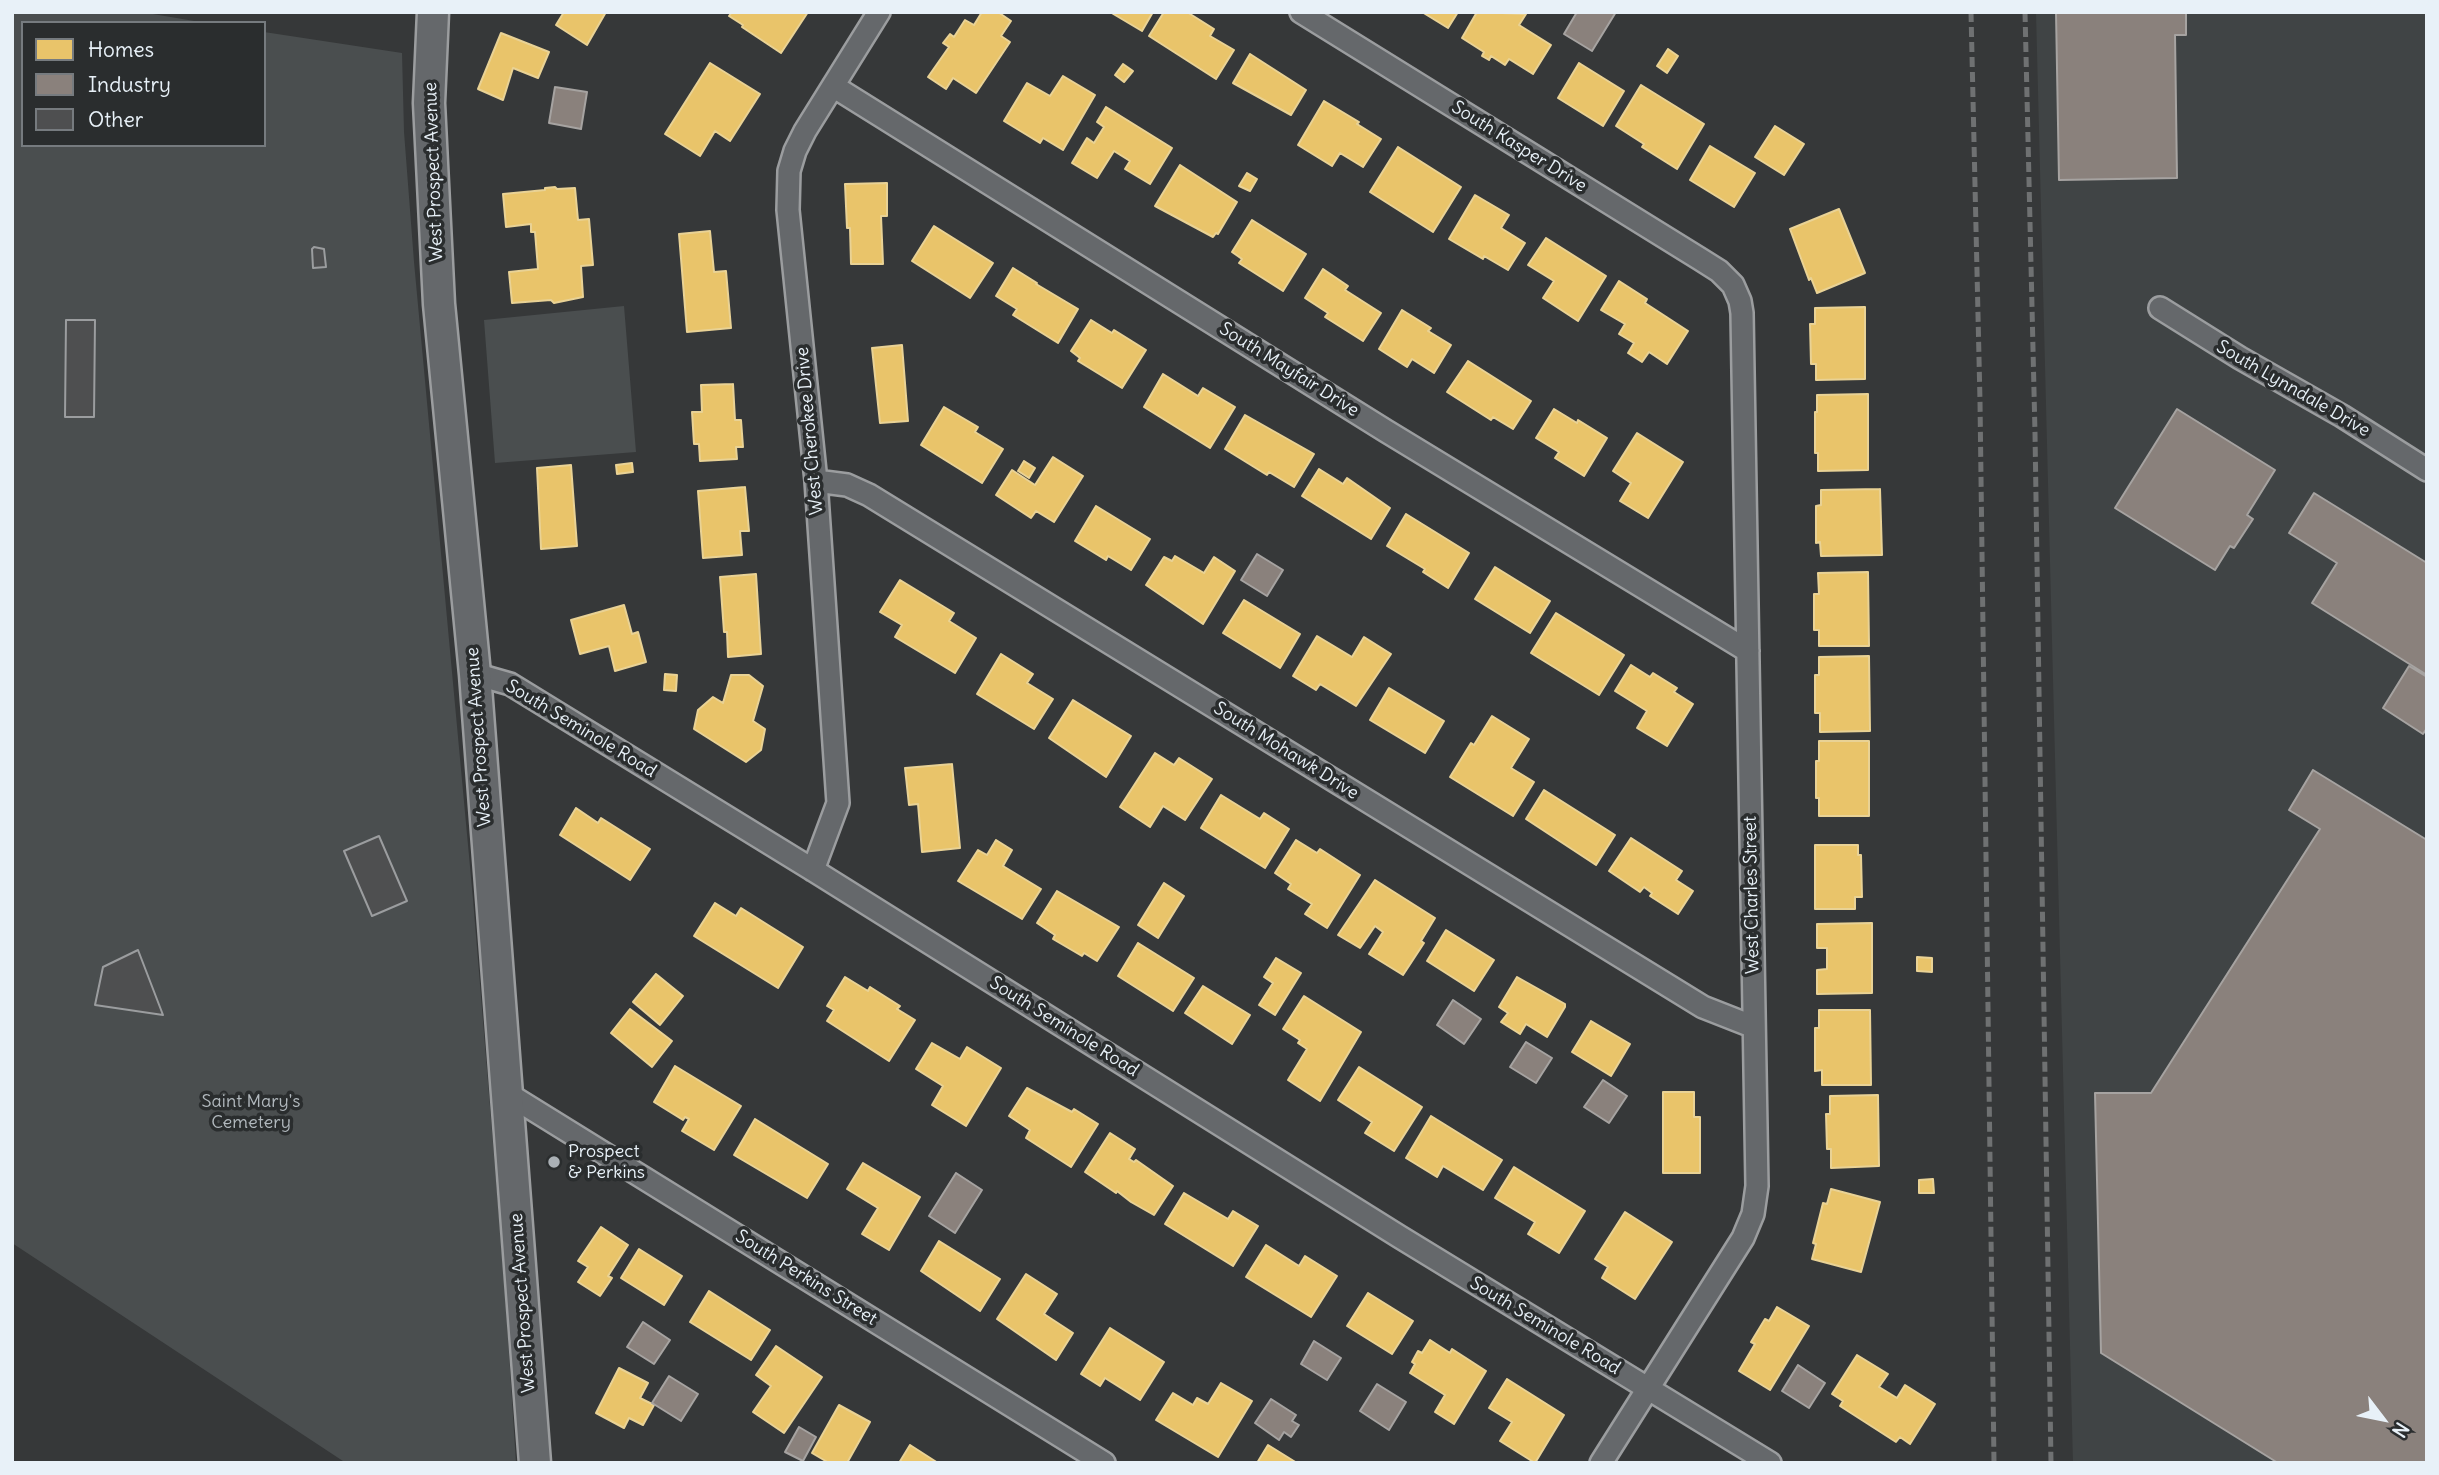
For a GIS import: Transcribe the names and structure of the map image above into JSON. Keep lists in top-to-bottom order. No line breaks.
{"streets":{"main road":["West Prospect Avenue"],"street":["South Kasper Drive","South Mayfair Drive","South Lynndale Drive","West Cherokee Drive","South Seminole Road","South Mohawk Drive","West Charles Street","South Perkins Street"]},"crossings":[["South Kasper Drive","West Charles Street"],["West Prospect Avenue","South Seminole Road"],["West Prospect Avenue","South Perkins Street"],["South Mayfair Drive","West Cherokee Drive"],["South Mayfair Drive","West Charles Street"],["West Cherokee Drive","South Seminole Road"],["West Cherokee Drive","South Mohawk Drive"],["South Seminole Road","West Charles Street"],["South Mohawk Drive","West Charles Street"]],"parks":["Saint Mary's Cemetery"],"places":["Prospect & Perkins"],"legend":["Homes","Industry","Other"],"north":"bottom right"}
